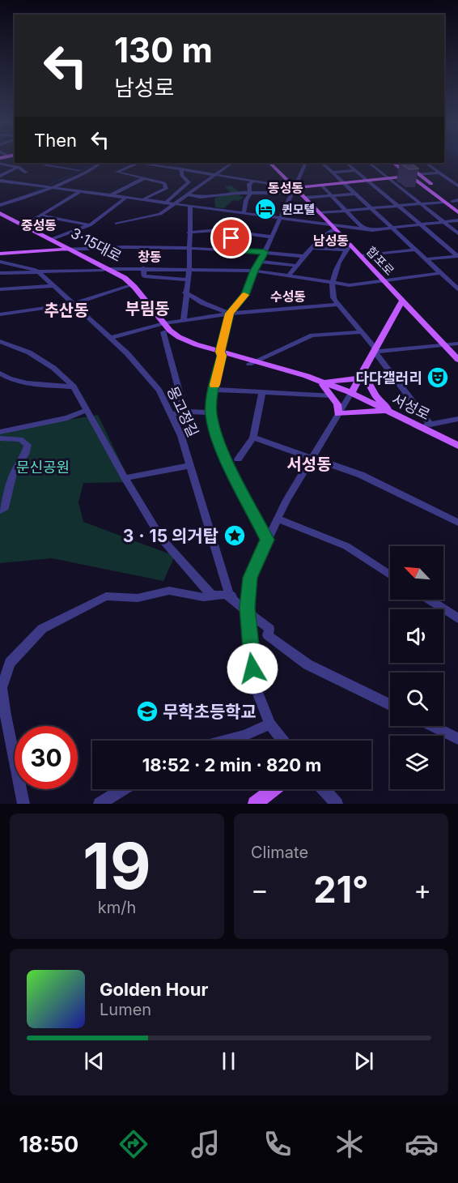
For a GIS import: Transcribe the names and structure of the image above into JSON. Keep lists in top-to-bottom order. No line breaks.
{"streets":{"main road":["3·15대로","합포로","서성로"],"street":["몽고정길"]},"crossings":[["3·15대로","서성로"]],"districts":["동성동","중성동","남성동","창동","수성동","부림동","추산동","서성동"],"parks":["문신공원"],"places":{"hotel":["퀸모텔"],"theatre":["다다갤러리"],"place":["3ㆍ15 의거탑"],"school or university":["무학초등학교"]},"north":"top left","page":{"turn":["130 m","남성로"],"then":"Then","limit":"30","trip":"18:52 · 2 min · 820 m","tile":[["19","km/h"],"Climate"],"heat":["−","21°","+"],"song":["Golden Hour","Lumen"],"tabs":"18:50"}}
